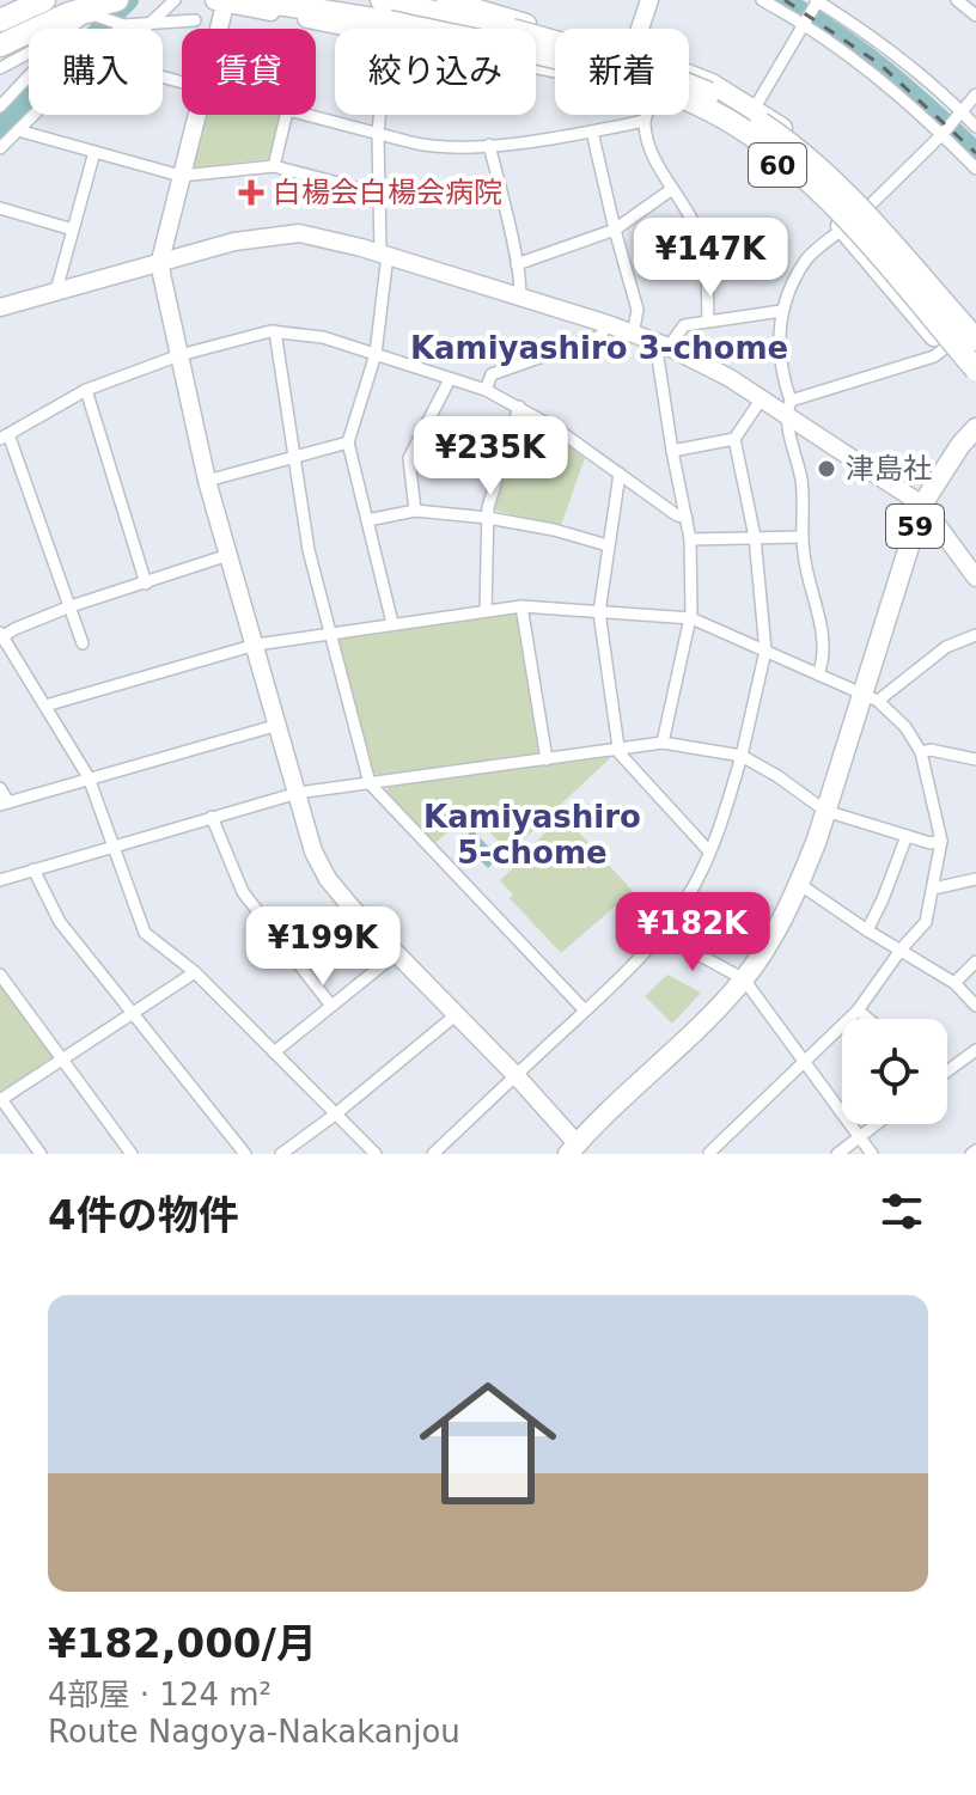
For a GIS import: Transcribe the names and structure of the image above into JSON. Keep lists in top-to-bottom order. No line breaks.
{"streets":{"main road":["60","59"]},"districts":["Kamiyashiro 3-chome","Kamiyashiro 5-chome"],"places":{"health":["白楊会白楊会病院"],"other":["津島社"]},"page":{"chip":["購入","賃貸","絞り込み","新着"],"price":["¥147K","¥235K","¥182K","¥199K"],"heading":"4件の物件","list":[{"name":"¥182,000/月","note":"4部屋 · 124 m² · Route Nagoya-Nakakanjou"}]}}
